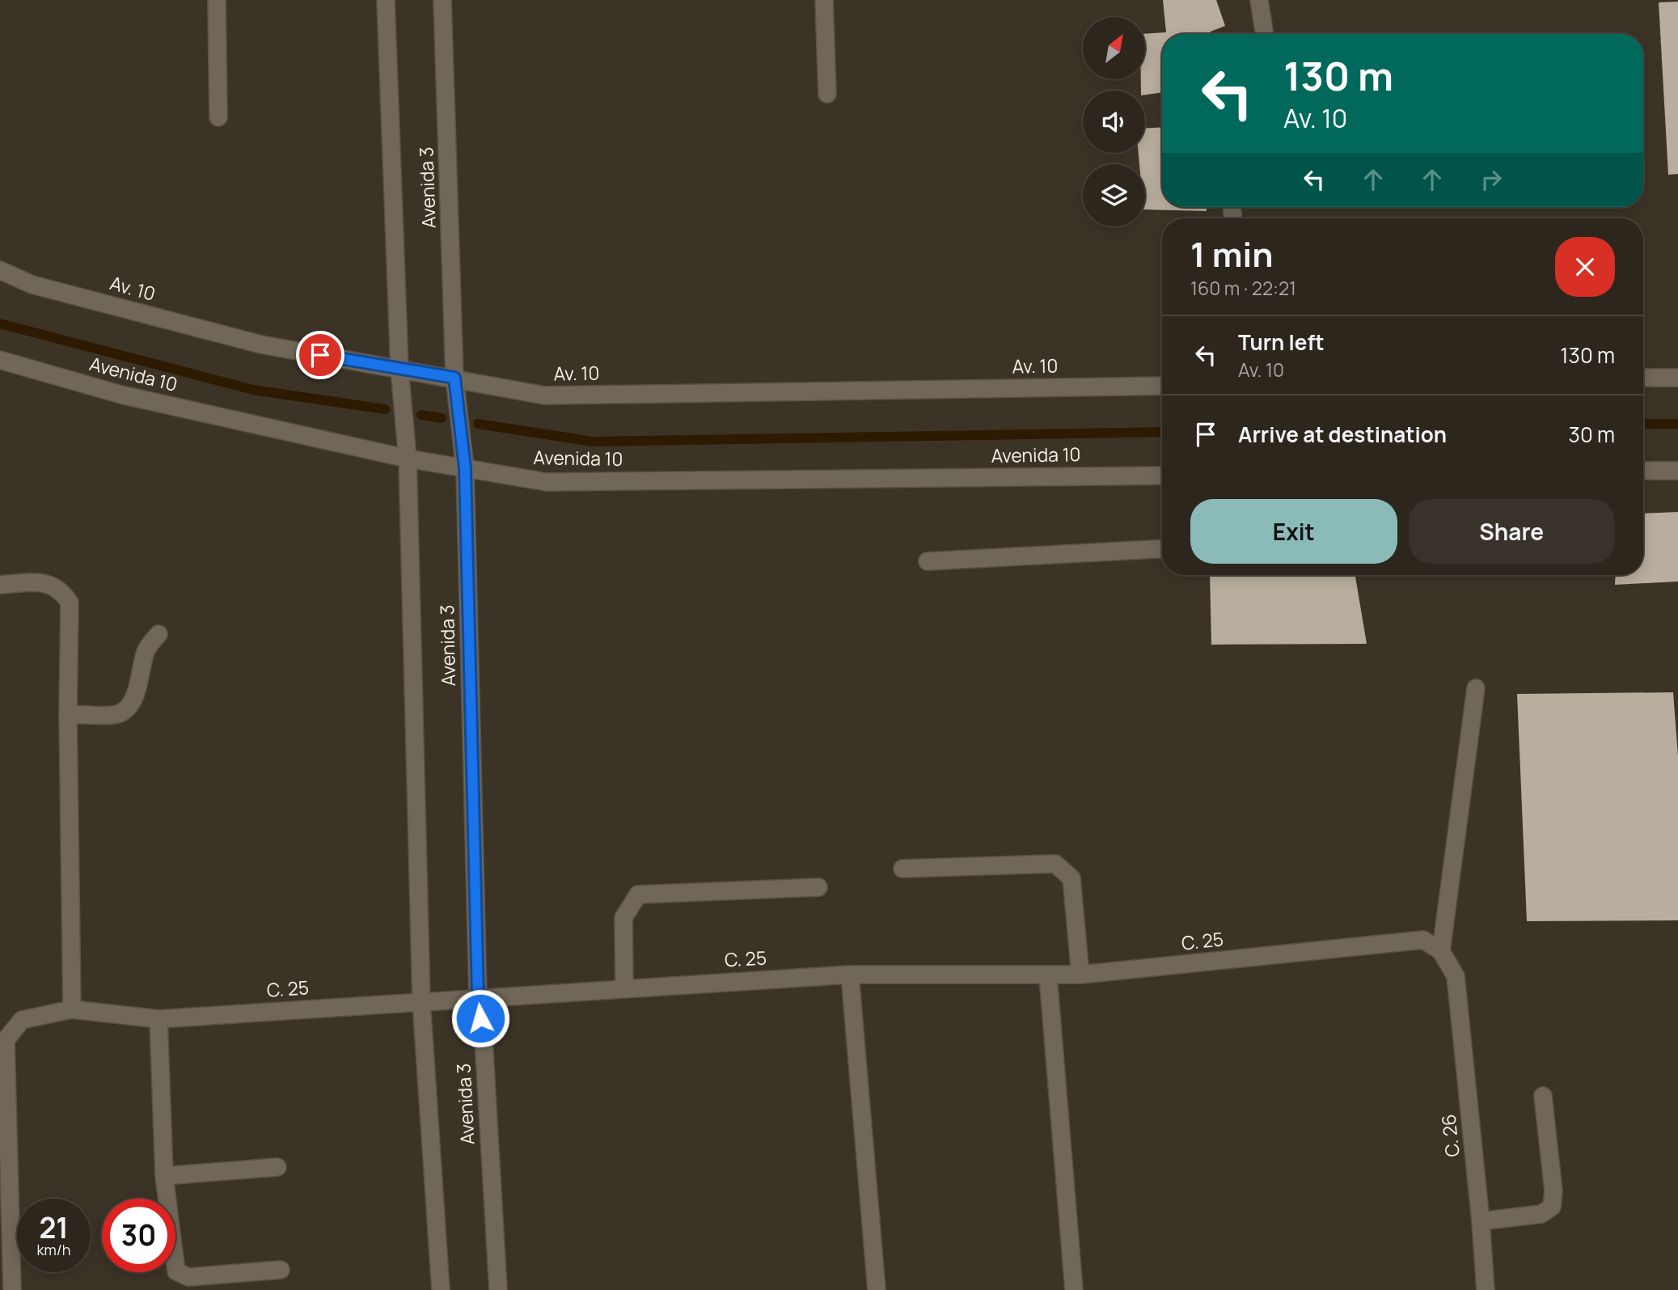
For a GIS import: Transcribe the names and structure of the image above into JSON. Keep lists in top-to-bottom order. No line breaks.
{"streets":{"street":["Avenida 3","Av. 10","Avenida 10","C. 25","C. 26"]},"crossings":[["Avenida 3","Av. 10"],["Avenida 3","Avenida 10"],["Avenida 3","C. 25"],["C. 25","C. 26"]],"north":"top right","page":{"turn":["130 m","Av. 10"],"heading":["1 min","160 m · 22:21"],"list":[{"name":"Turn left","note":"Av. 10","value":"130 m"},{"name":"Arrive at destination","value":"30 m"}],"buttons":["Exit","Share"],"speed":"21 km/h","limit":"30"}}
